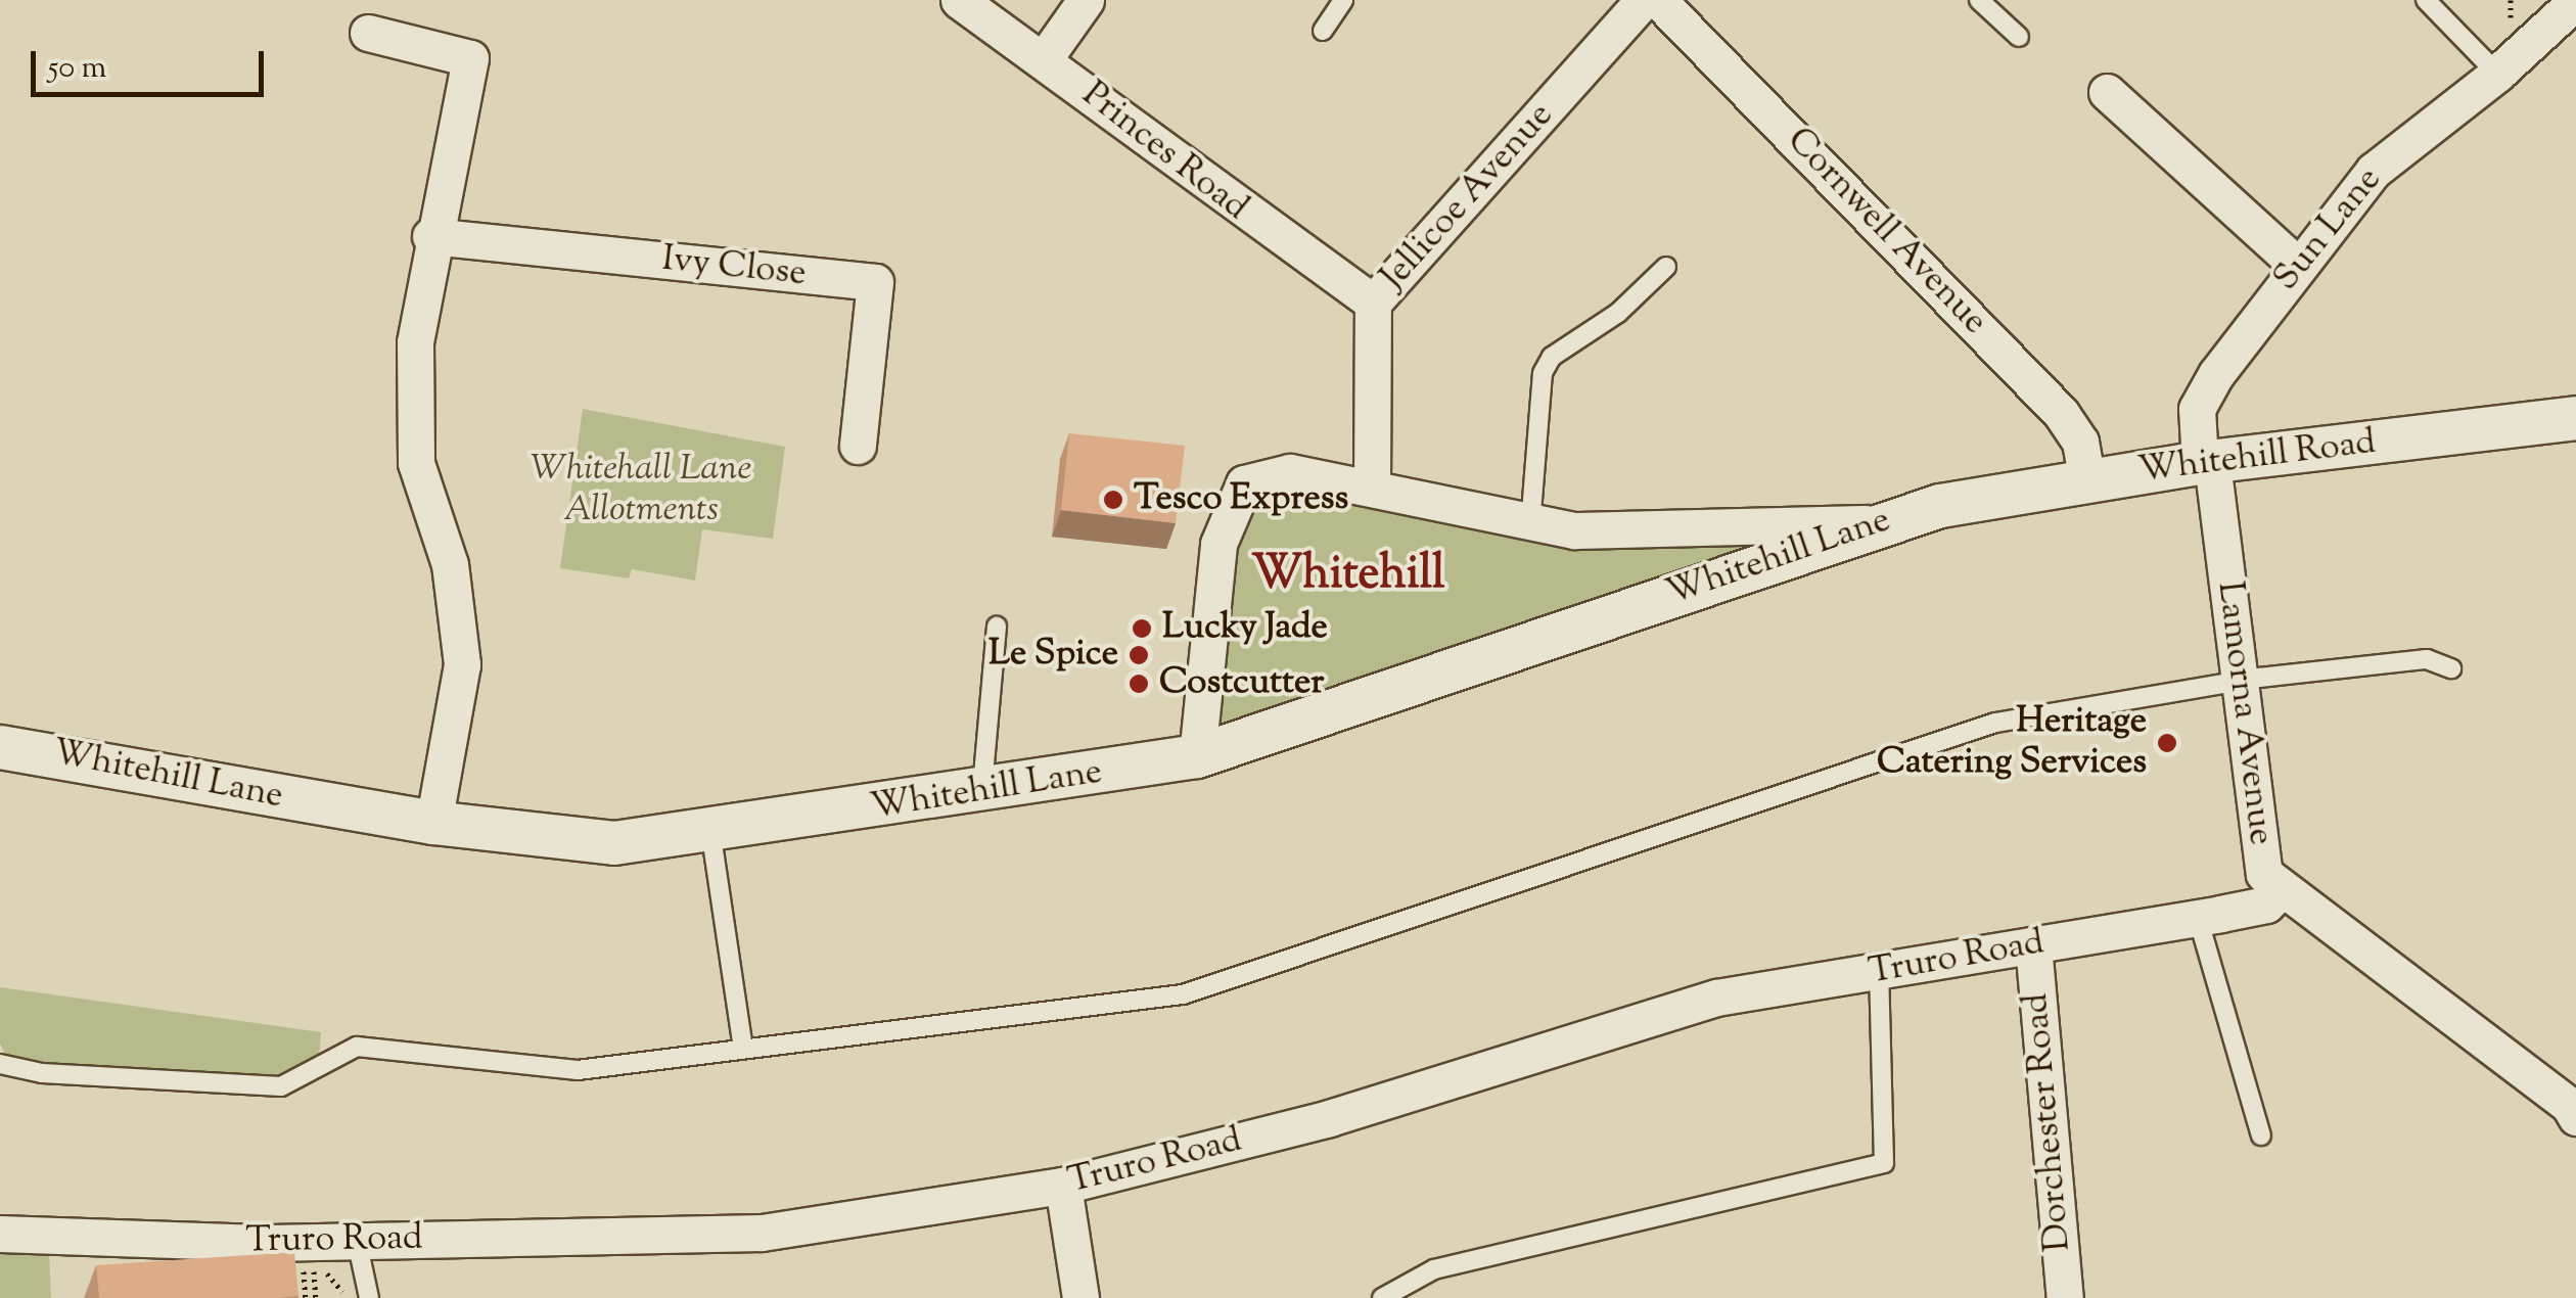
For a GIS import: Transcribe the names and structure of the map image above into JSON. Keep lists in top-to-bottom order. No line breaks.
{"streets":{"street":["Princes Road","Jellicoe Avenue","Sun Lane","Cornwell Avenue","Ivy Close","Whitehill Road","Whitehill Lane","Lamorna Avenue","Truro Road","Dorchester Road"]},"crossings":[["Princes Road","Jellicoe Avenue"],["Sun Lane","Whitehill Road"],["Sun Lane","Lamorna Avenue"],["Cornwell Avenue","Whitehill Road"],["Whitehill Road","Whitehill Lane"],["Whitehill Road","Lamorna Avenue"],["Lamorna Avenue","Truro Road"],["Truro Road","Dorchester Road"]],"districts":["Whitehill"],"parks":["Whitehall Lane Allotments"],"places":["Tesco Express","Lucky Jade","Le Spice","Costcutter","Heritage Catering Services"],"scale_bar":"50 m"}
